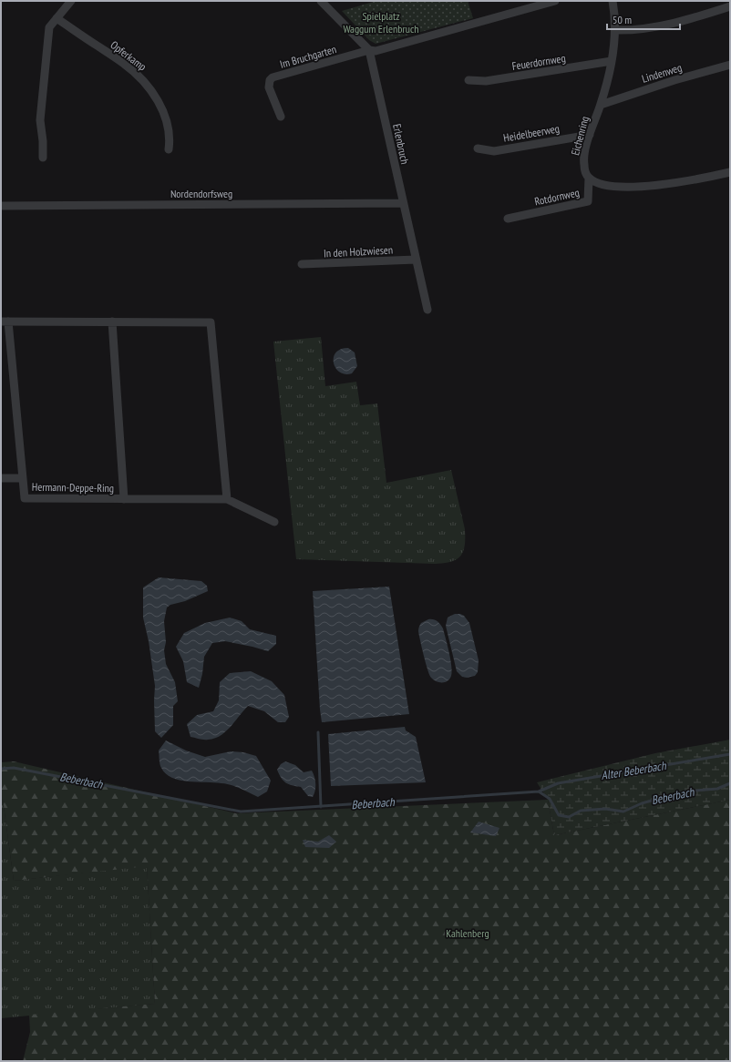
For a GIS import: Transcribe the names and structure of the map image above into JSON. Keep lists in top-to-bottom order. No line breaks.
{"streets":{"street":["Opferkamp","Im Bruchgarten","Feuerdornweg","Lindenweg","Heidelbeerweg","Eichenring","Erlenbruch","Nordendorfsweg","Rotdornweg","In den Holzwiesen","Hermann-Deppe-Ring"]},"crossings":[["Im Bruchgarten","Erlenbruch"],["Feuerdornweg","Eichenring"],["Lindenweg","Eichenring"],["Heidelbeerweg","Eichenring"],["Eichenring","Rotdornweg"],["Erlenbruch","Nordendorfsweg"],["Erlenbruch","In den Holzwiesen"]],"water":["Alter Beberbach","Beberbach"],"parks":["Spielplatz Waggum Erlenbruch","Kahlenberg"],"scale_bar":"50 m"}
